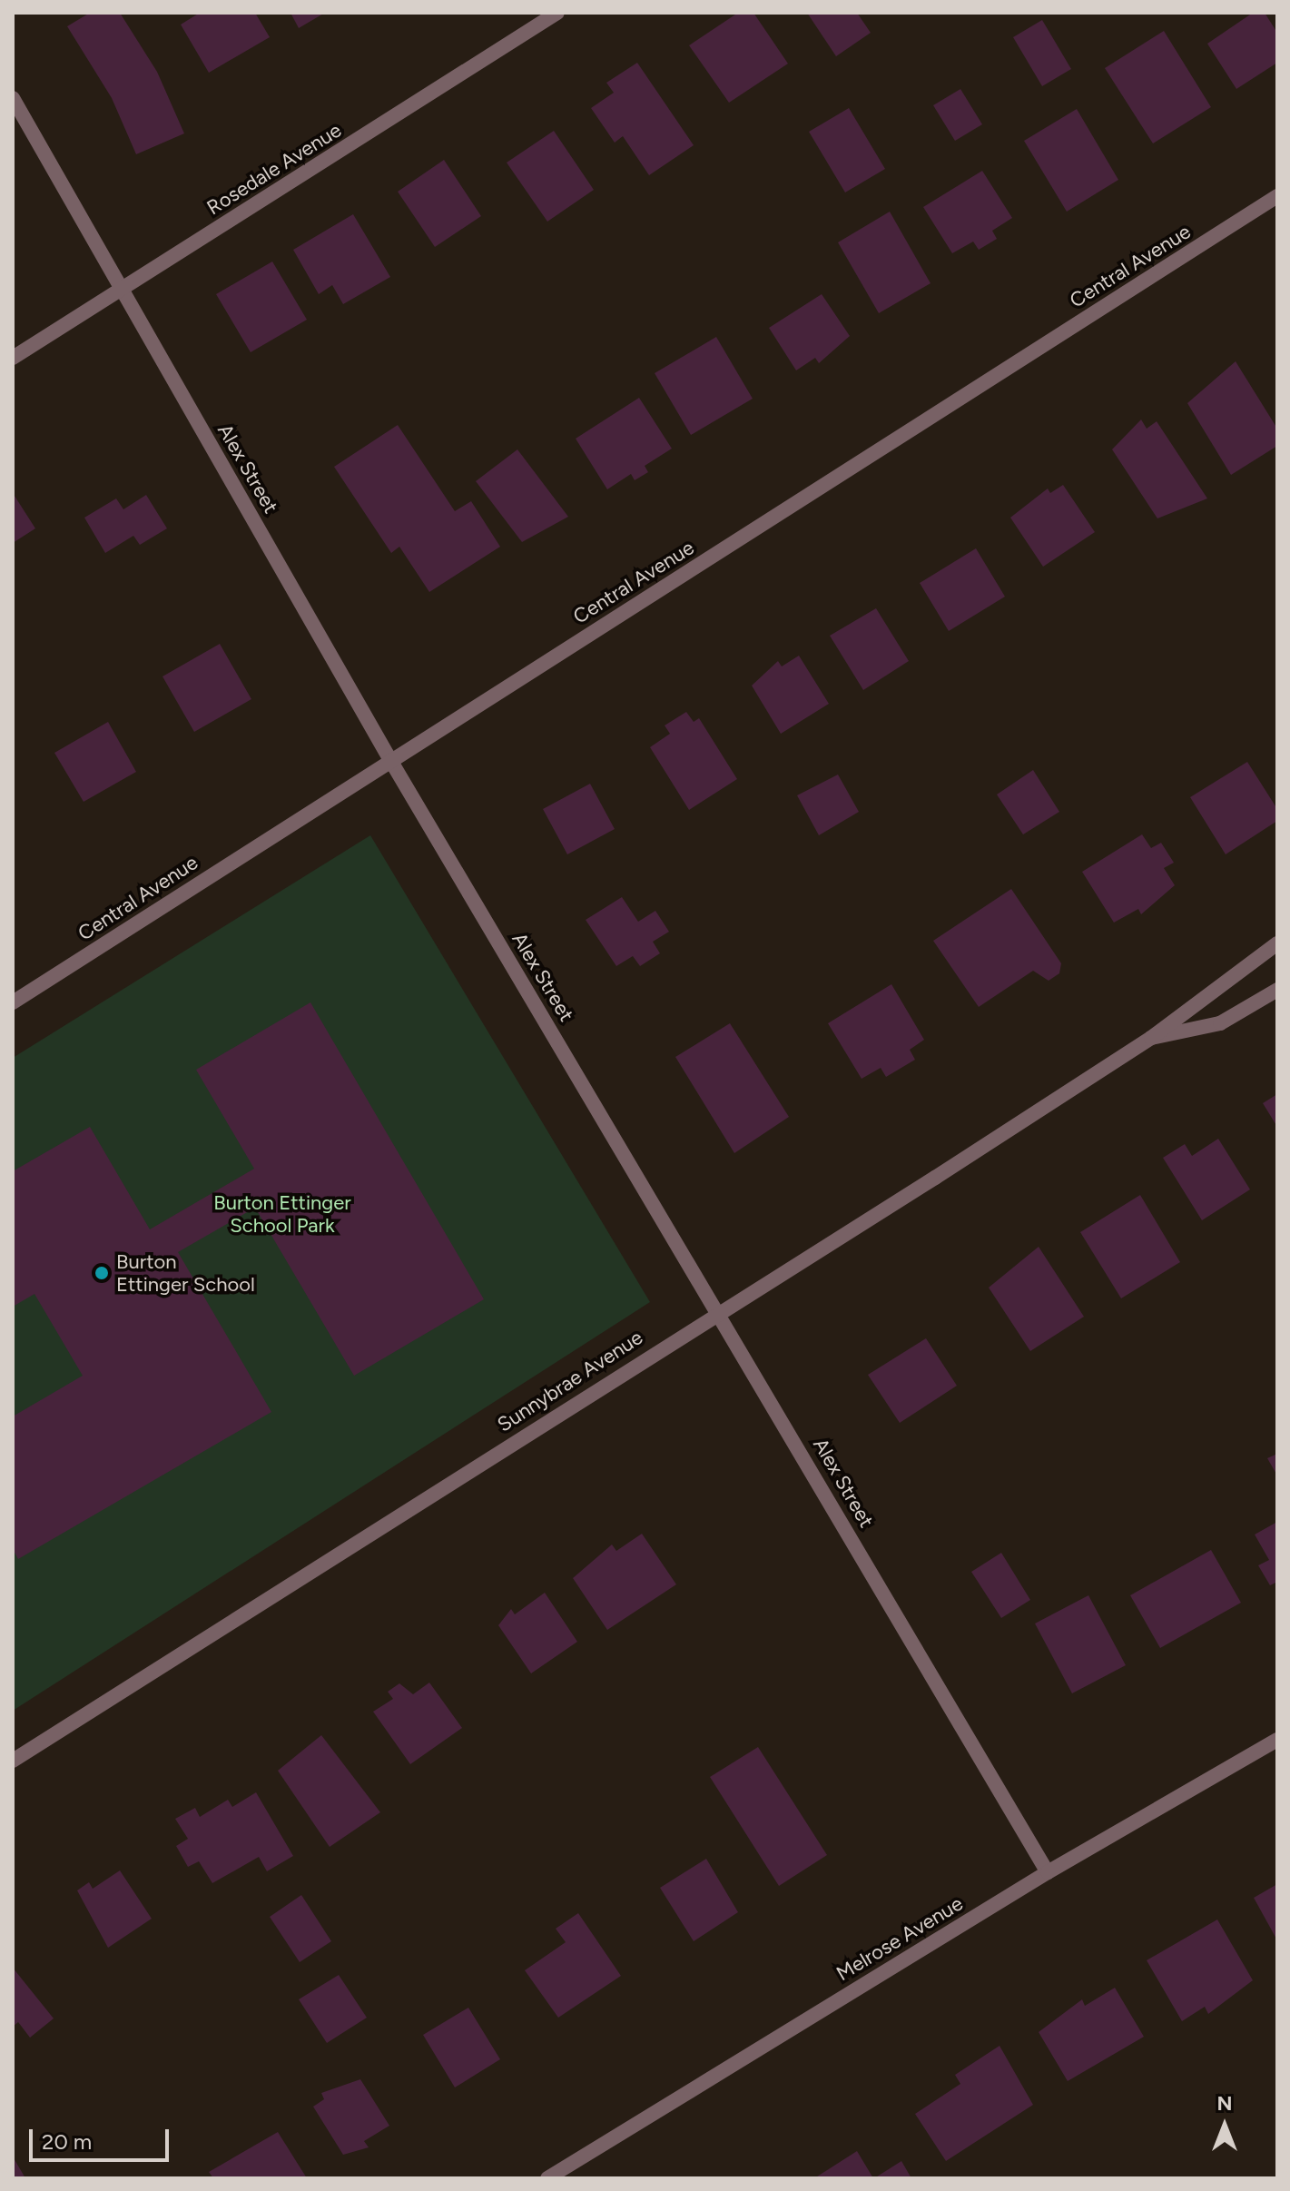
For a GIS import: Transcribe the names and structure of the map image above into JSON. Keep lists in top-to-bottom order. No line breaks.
{"streets":{"street":["Rosedale Avenue","Central Avenue","Alex Street","Sunnybrae Avenue","Melrose Avenue"]},"crossings":[["Rosedale Avenue","Alex Street"],["Central Avenue","Alex Street"],["Alex Street","Sunnybrae Avenue"],["Alex Street","Melrose Avenue"]],"parks":["Burton Ettinger School Park"],"places":["Burton Ettinger School"],"scale_bar":"20 m","north":"top"}
